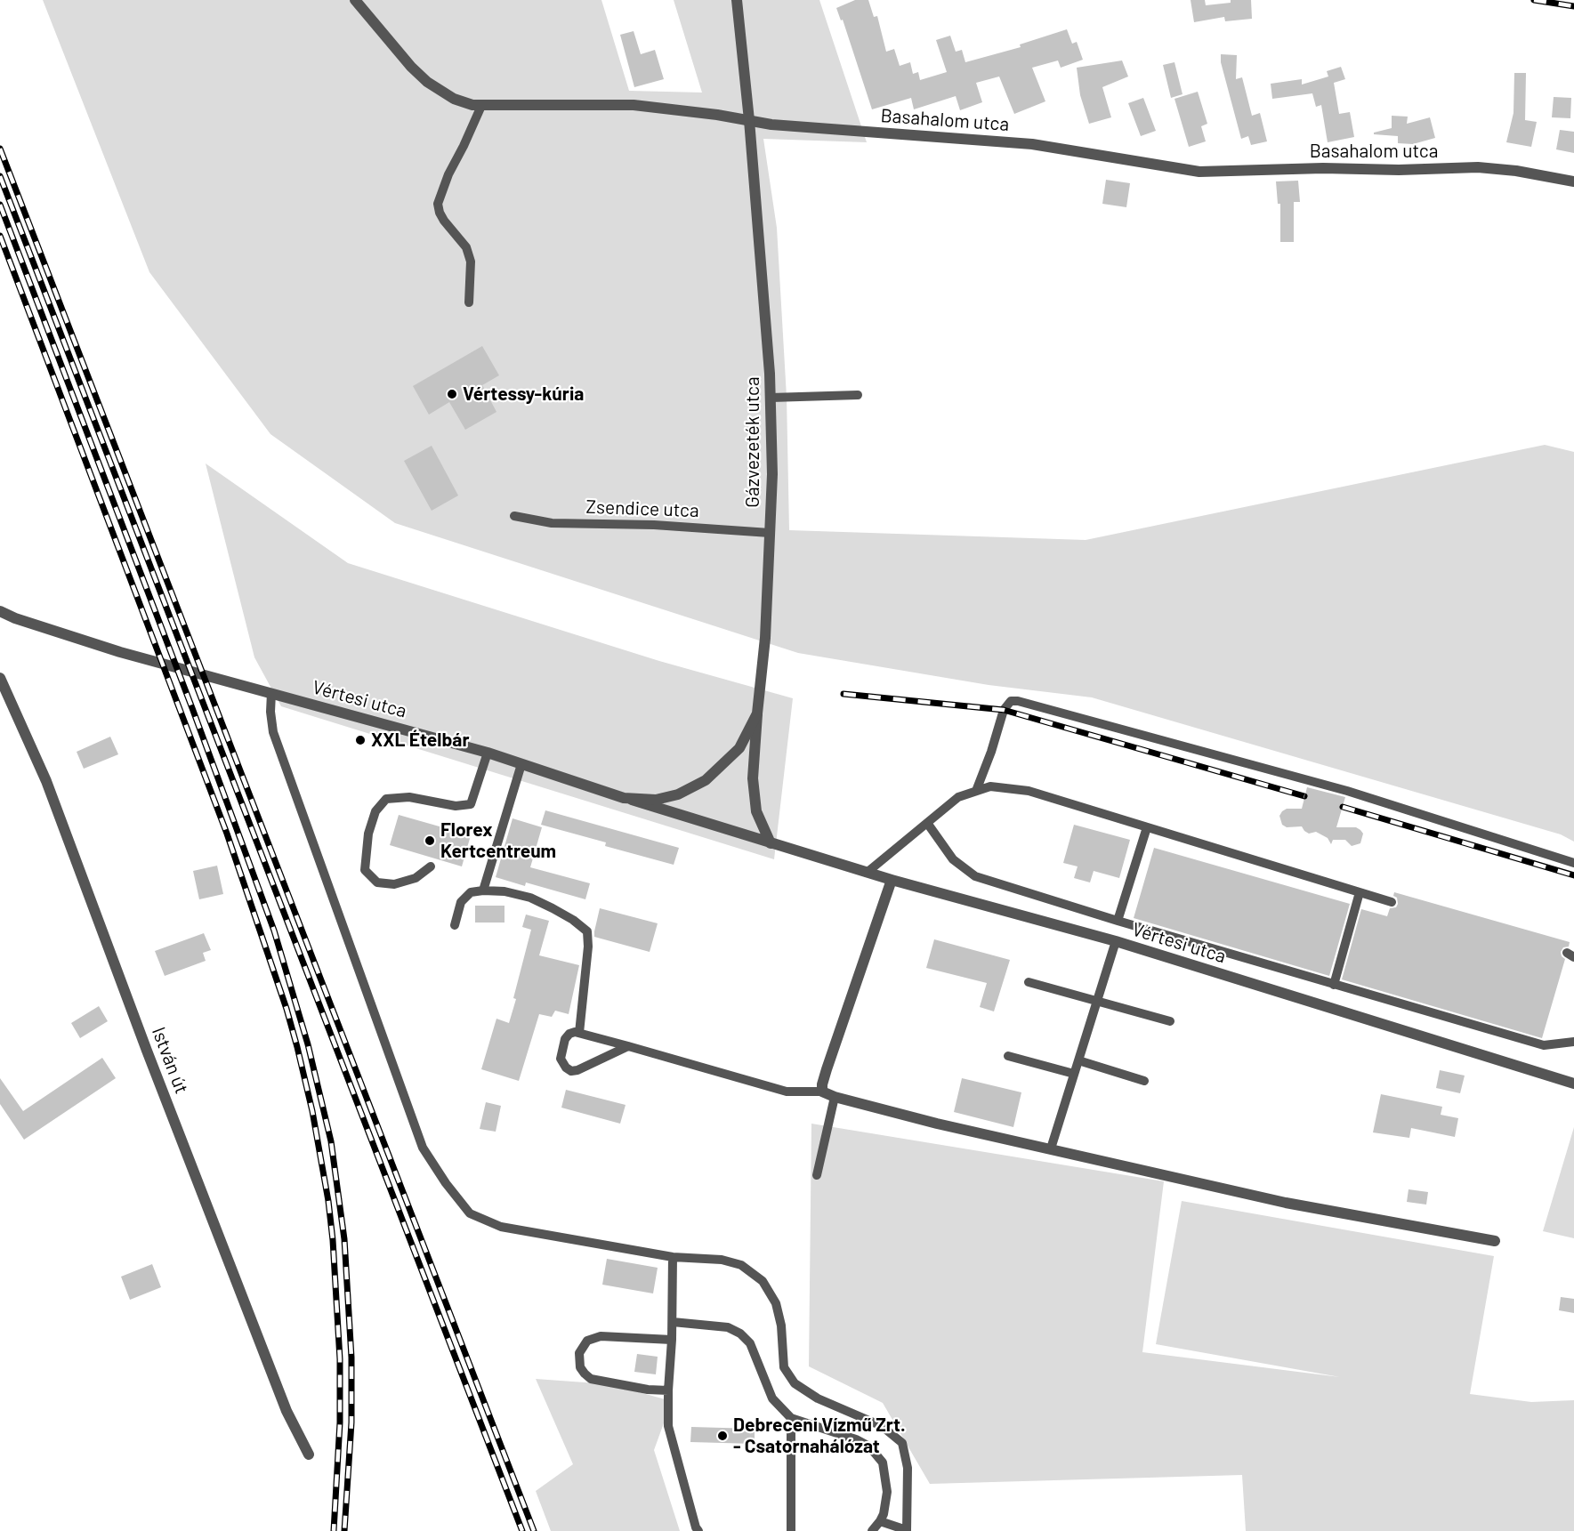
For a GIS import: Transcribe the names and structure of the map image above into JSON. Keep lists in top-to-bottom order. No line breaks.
{"streets":{"street":["Basahalom utca","Gázvezeték utca","Vértesi utca","István út"],"lane":["Zsendice utca"]},"crossings":[["Basahalom utca","Gázvezeték utca"],["Gázvezeték utca","Zsendice utca"],["Gázvezeték utca","Vértesi utca"]],"places":["Vértessy-kúria","XXL Ételbár","Florex Kertcentreum","Debreceni Vízmű Zrt. - Csatornahálózat"]}
